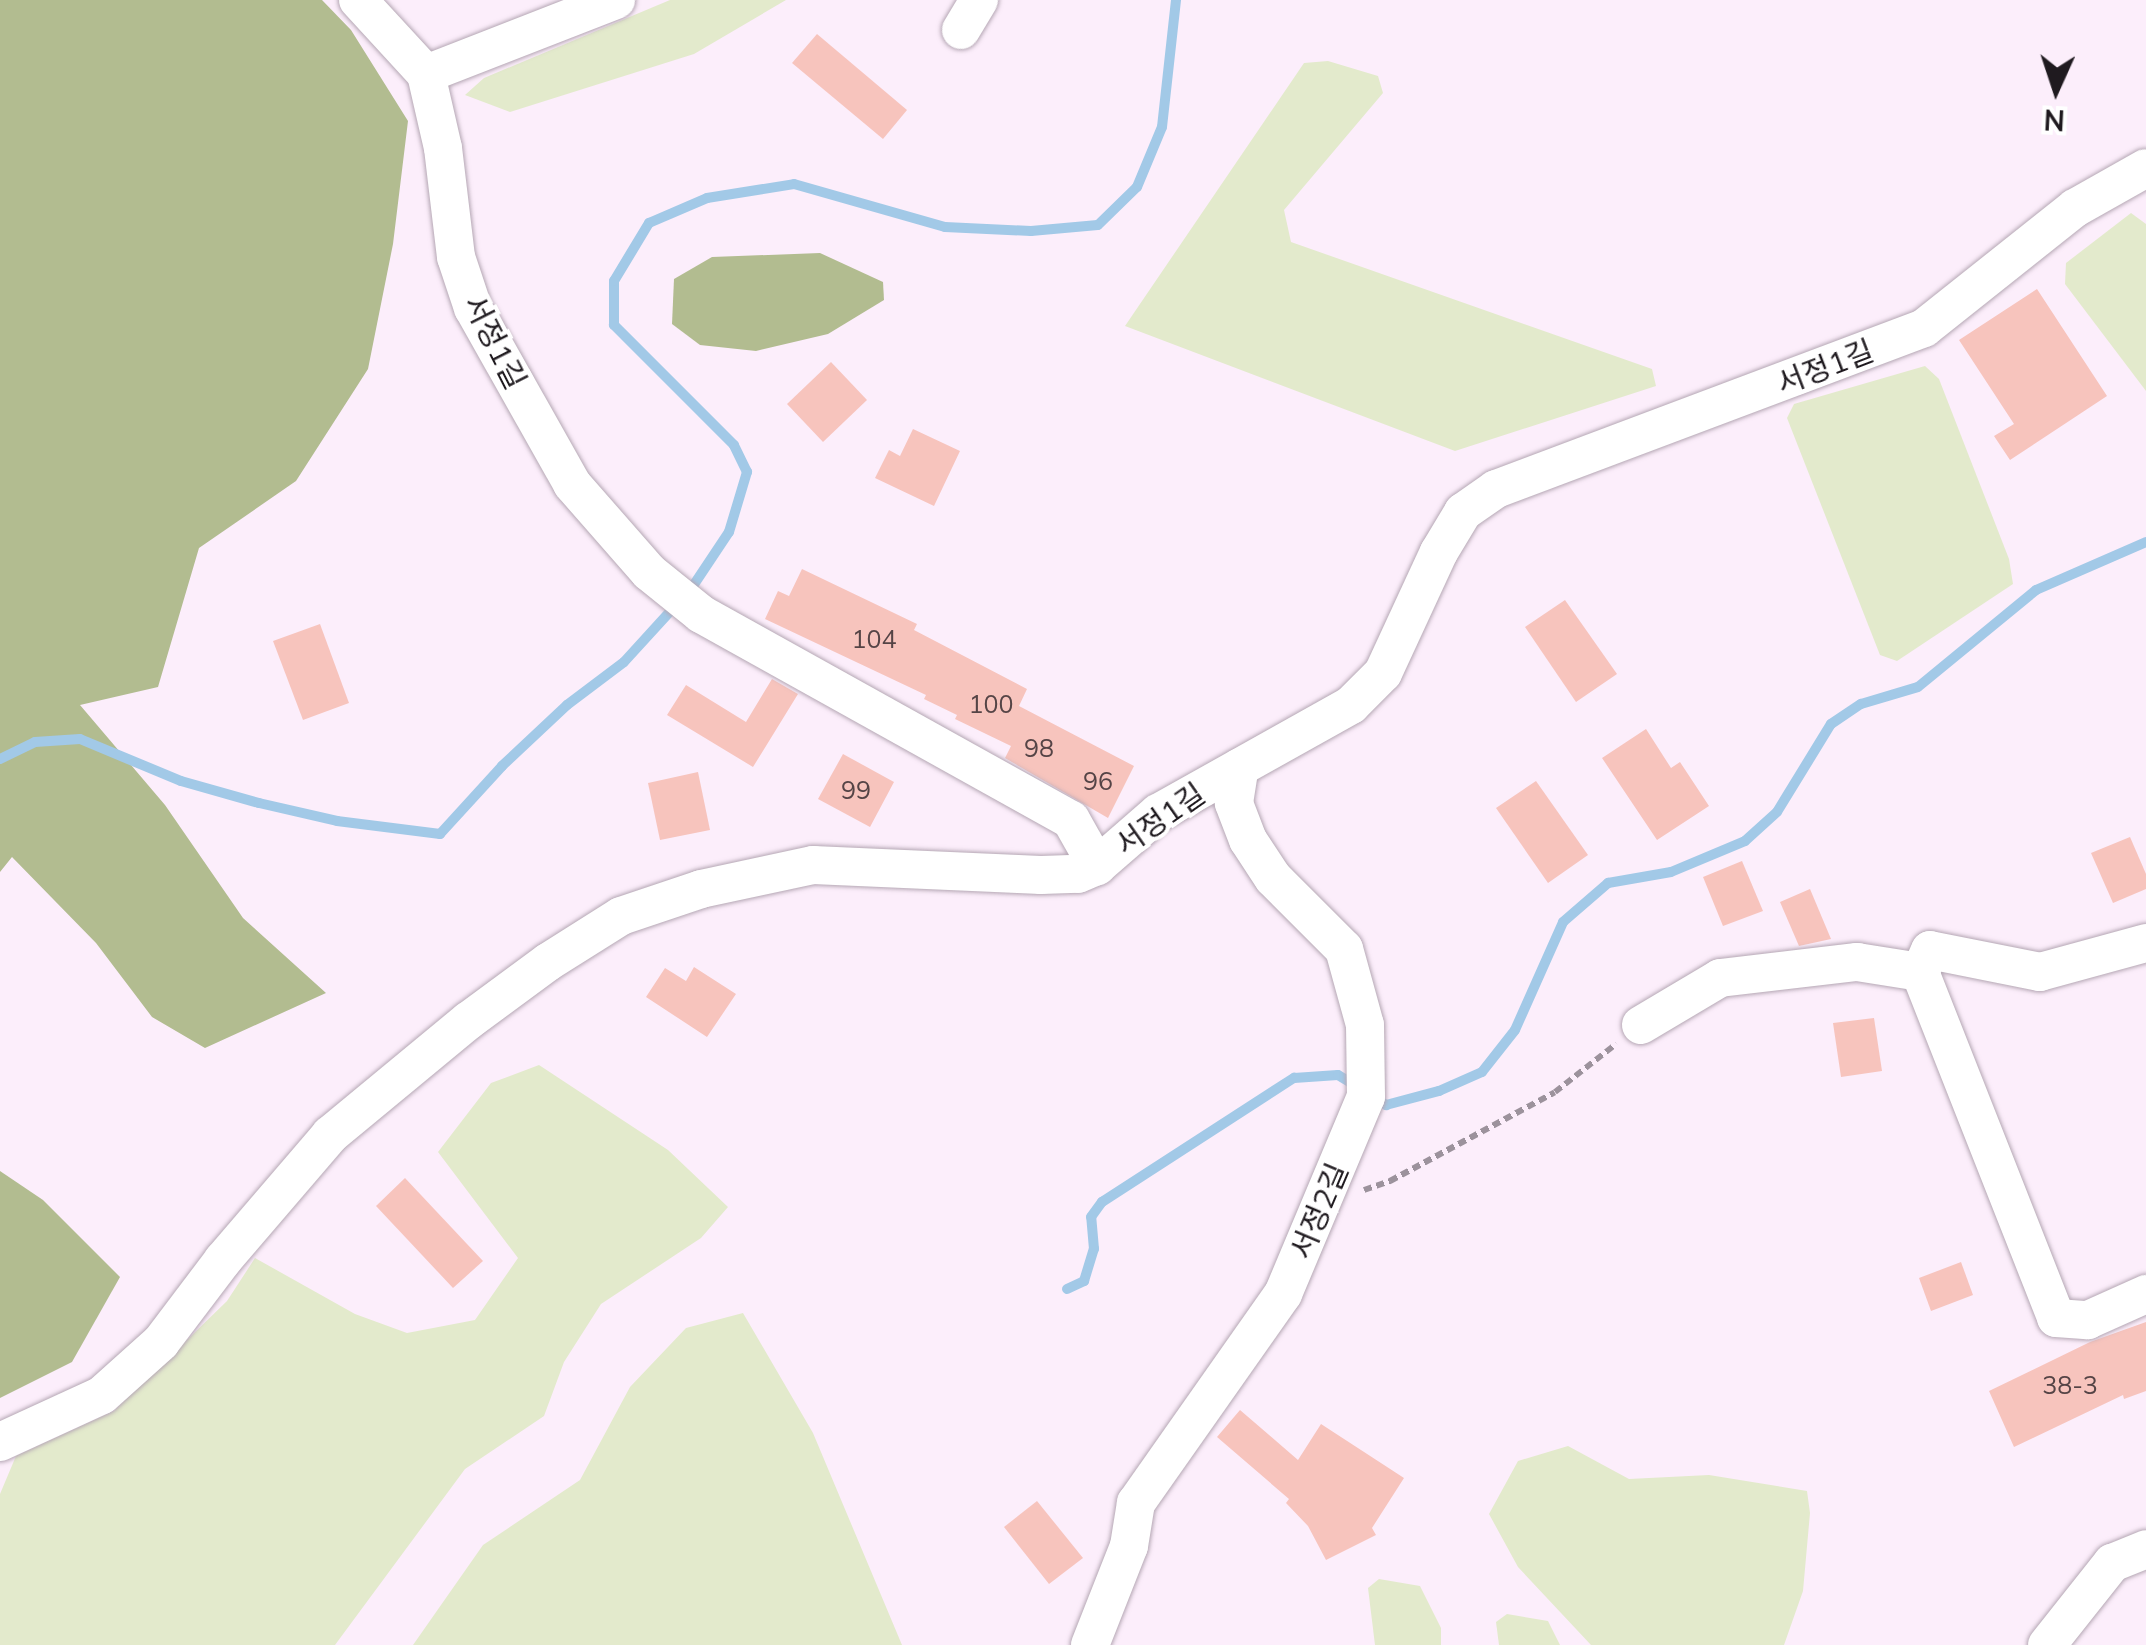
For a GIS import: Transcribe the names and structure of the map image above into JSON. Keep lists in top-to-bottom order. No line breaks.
{"streets":{"street":["서정1길","서정2길"]},"crossings":[["서정1길","서정2길"]],"house_numbers":["104","100","98","96","99","38-3"],"north":"bottom"}
